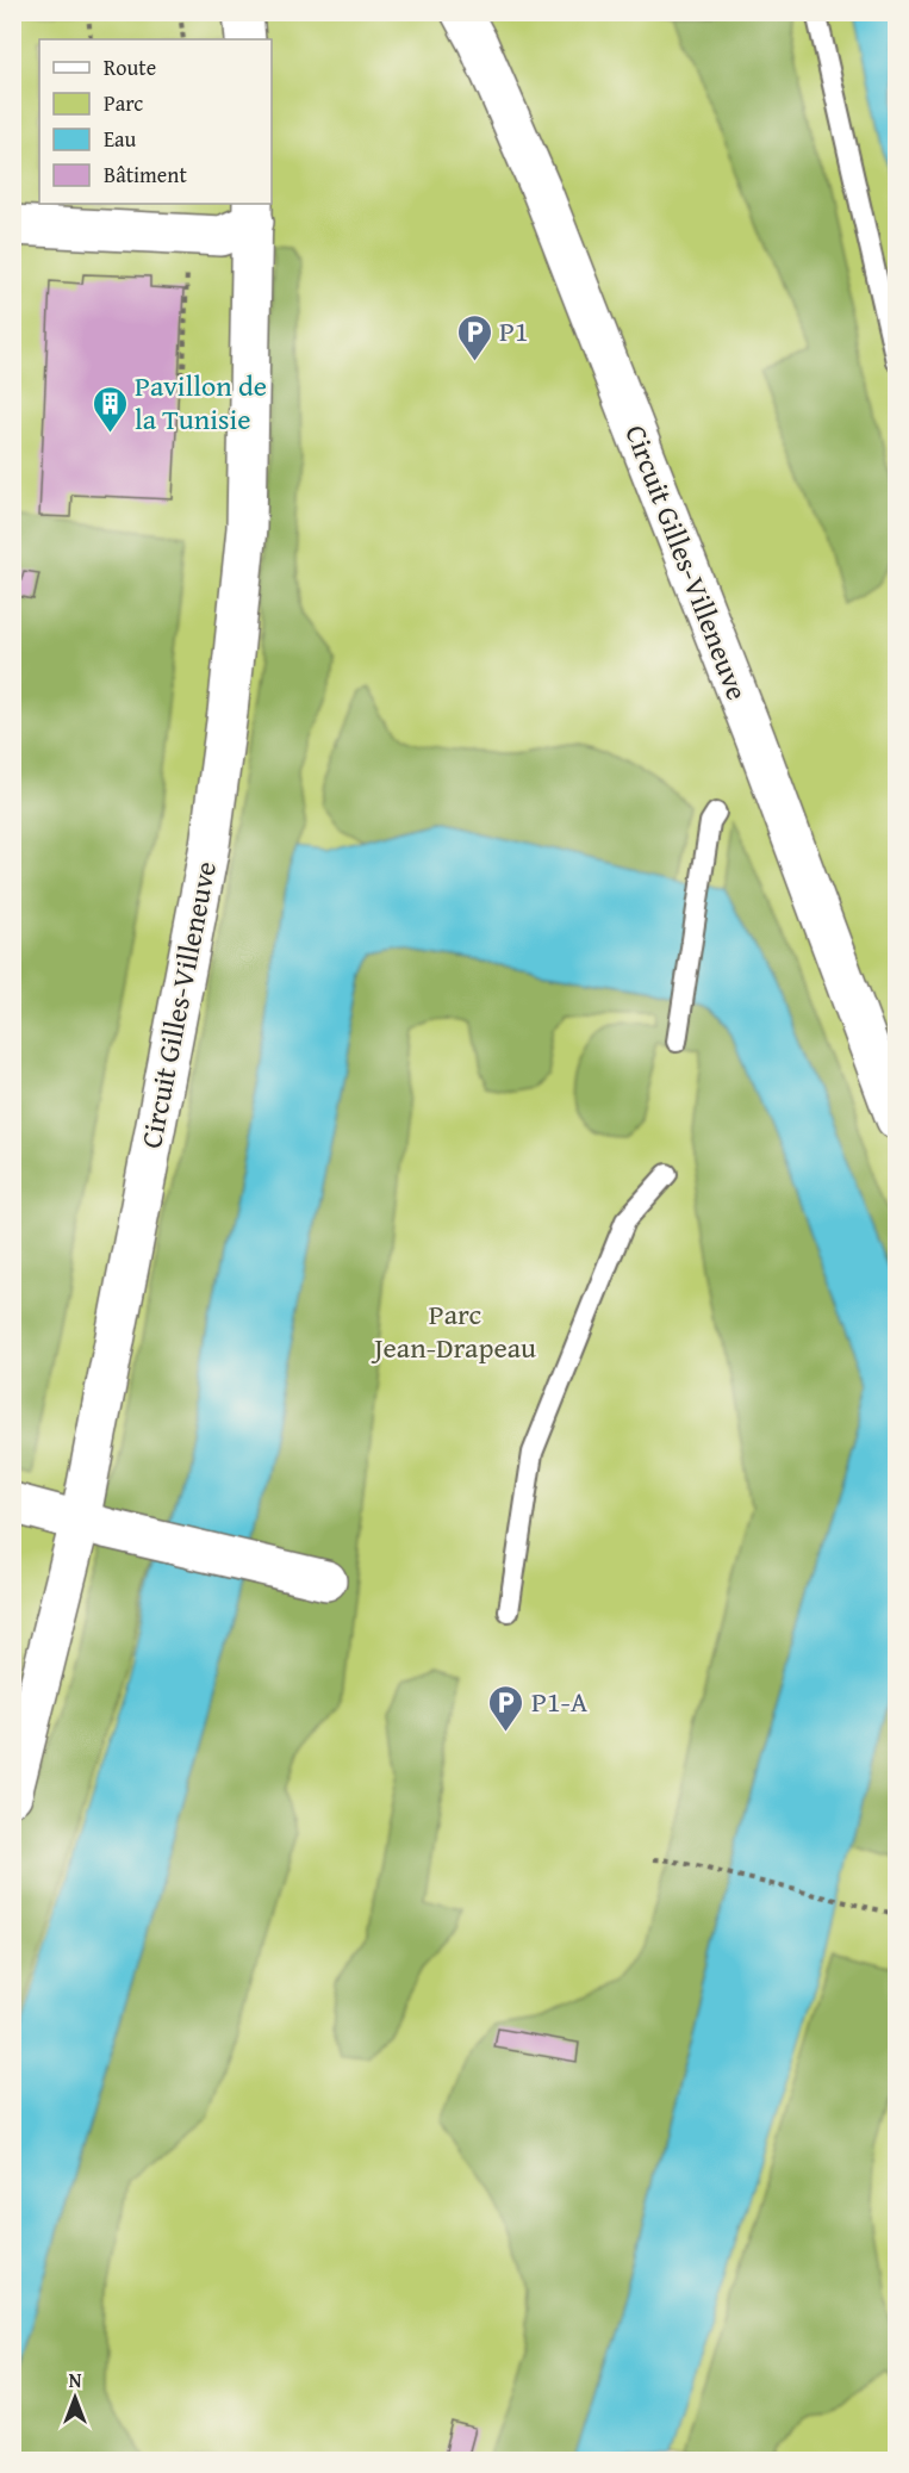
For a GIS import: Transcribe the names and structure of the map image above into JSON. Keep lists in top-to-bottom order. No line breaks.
{"streets":{"street":["Circuit Gilles-Villeneuve"]},"parks":["Parc Jean-Drapeau"],"places":{"parking":["P1","P1-A"],"building":["Pavillon de la Tunisie"]},"legend":["Route","Parc","Eau","Bâtiment"],"north":"top"}
